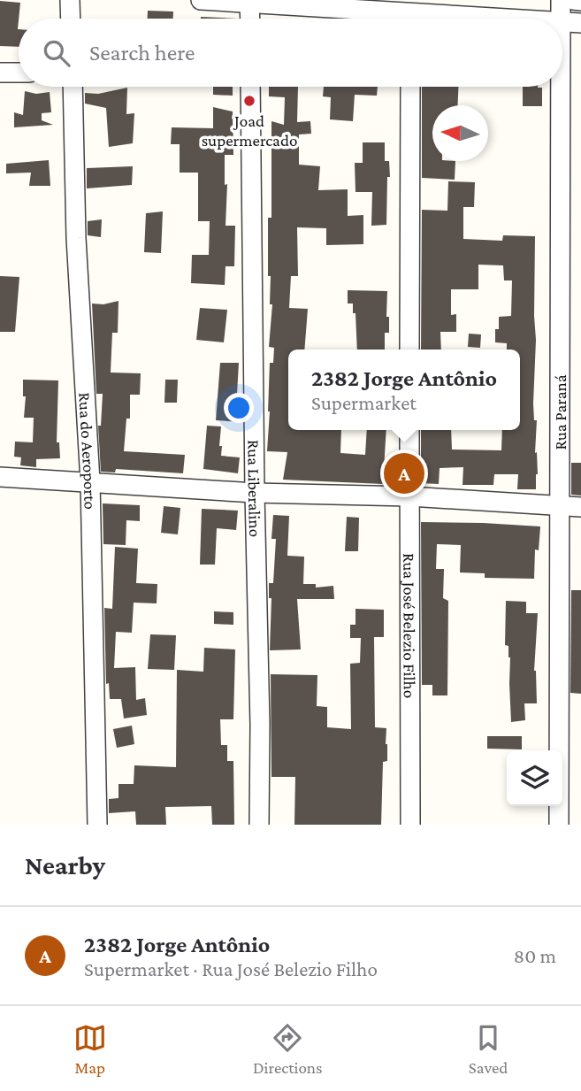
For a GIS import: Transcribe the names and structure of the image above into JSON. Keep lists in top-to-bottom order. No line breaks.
{"streets":{"street":["Rua Paraná","Rua do Aeroporto","Rua Liberalino","Rua José Belezio Filho"]},"places":["Joad supermercado"],"north":"left","page":{"search":"Search here","popup":["2382 Jorge Antônio","Supermarket"],"pins":"A","heading":"Nearby","list":[{"mark":"A","name":"2382 Jorge Antônio","note":"Supermarket · Rua José Belezio Filho","value":"80 m"}],"nav":["Map","Directions","Saved"]}}
